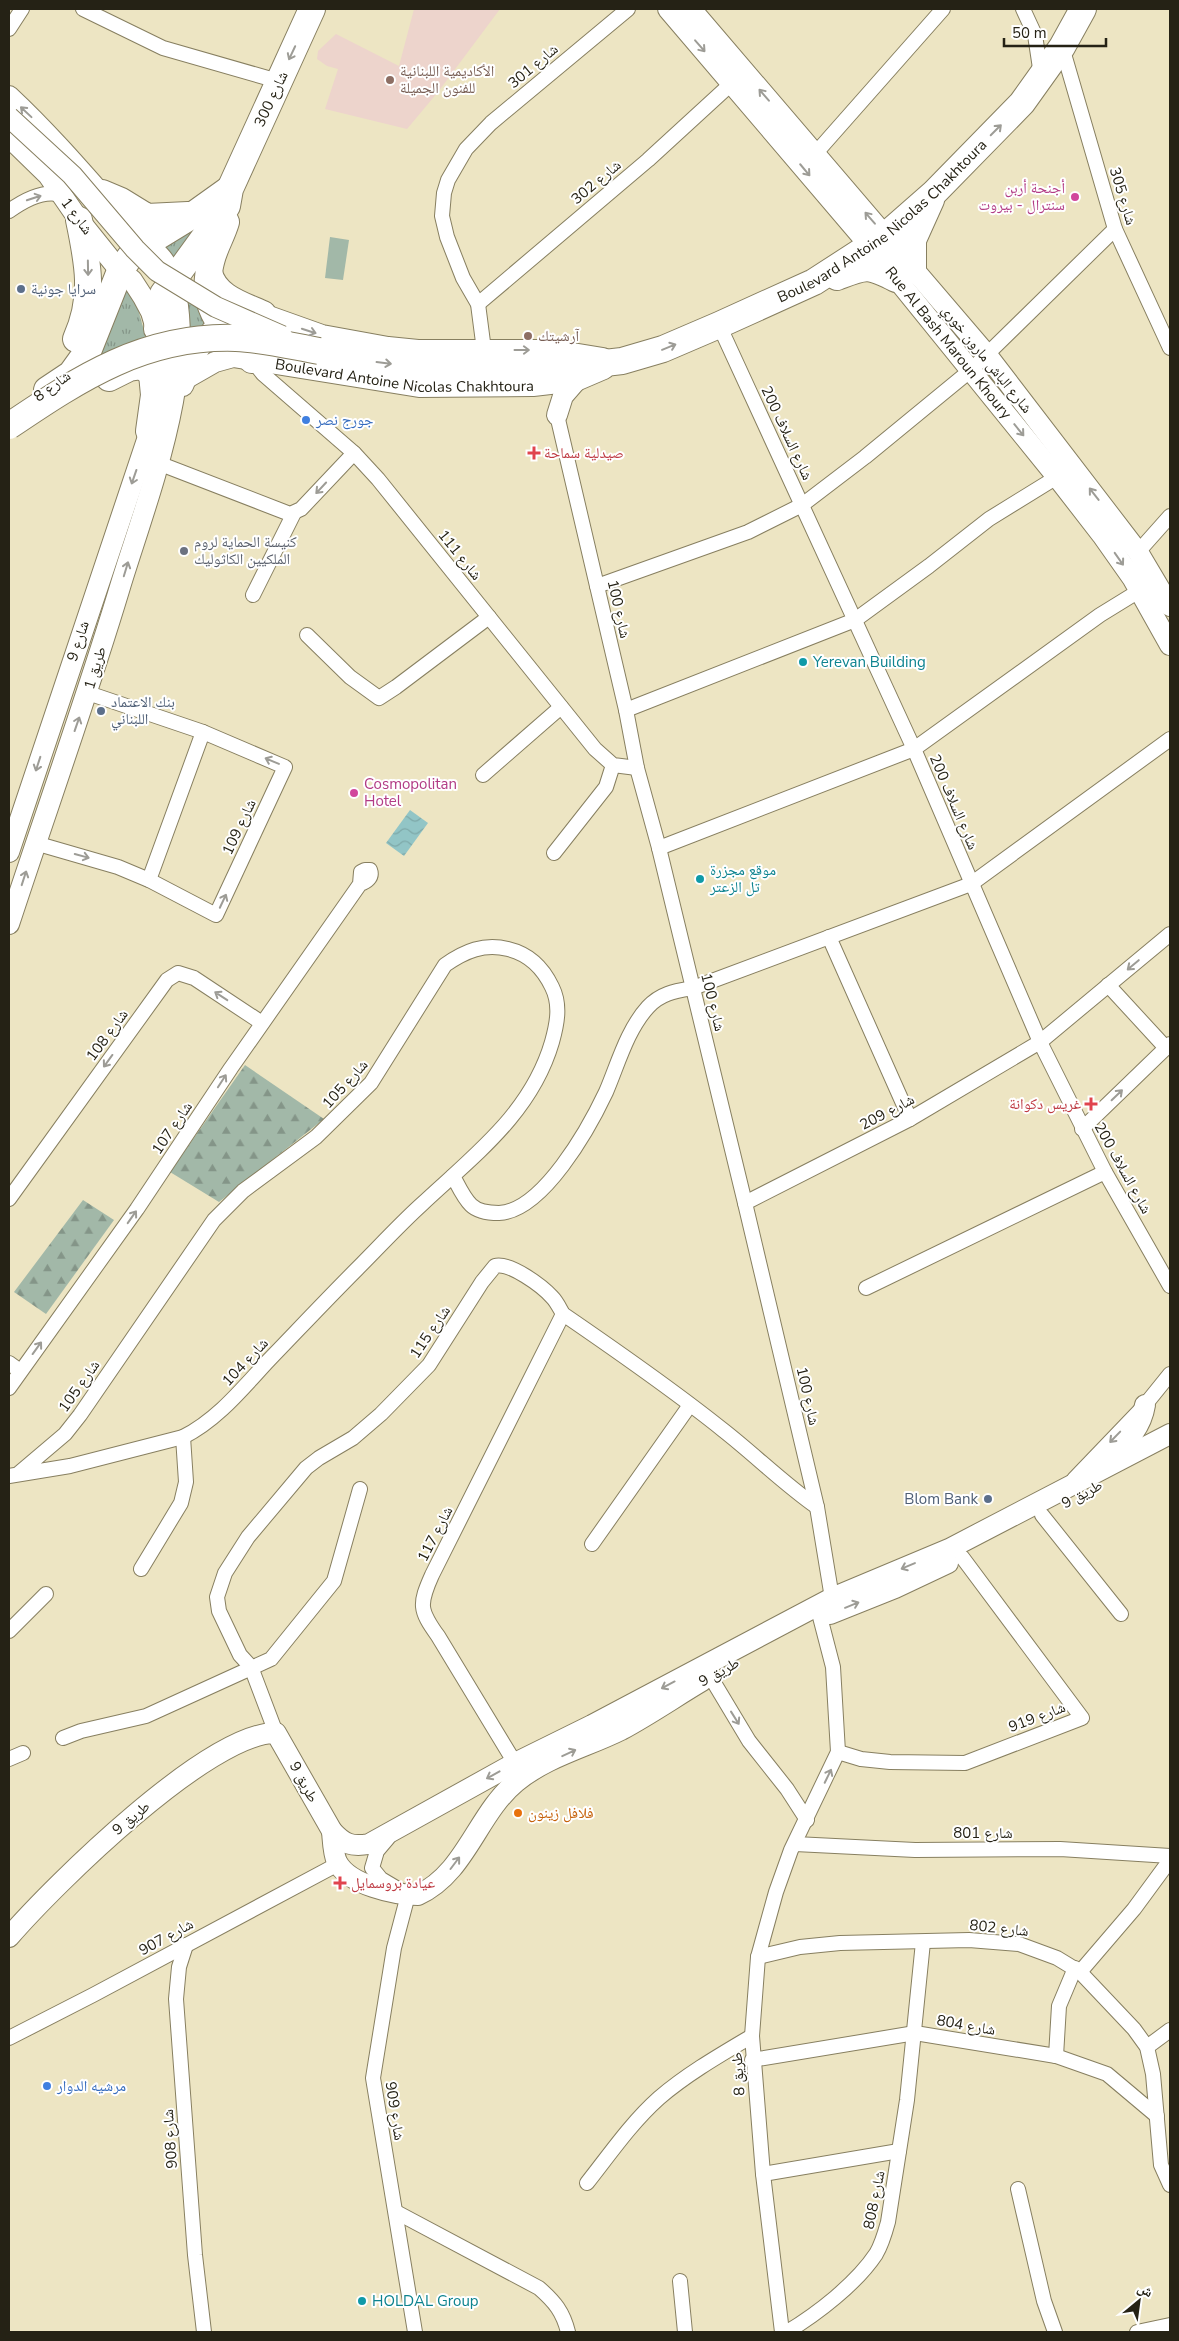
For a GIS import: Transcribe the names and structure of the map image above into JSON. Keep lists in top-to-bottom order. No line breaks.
{"streets":{"highway":["شارع 300","Boulevard Antoine Nicolas Chakhtoura","شارع 8"],"main road":["شارع 1","Rue Al Bash Maroun Khoury","شارع الباش مارون خوري","شارع 9","طريق 1","9 طريق","طريق 9"],"street":["شارع 301","شارع 302","شارع 305","200 شارع السلاف","شارع 111","شارع 100","شارع 109","شارع 108","شارع 105","شارع 209","شارع 107","شارع 115","شارع 104","شارع 117","شارع 919","شارع 801","شارع 802","شارع 907","شارع 804","طريق 8","شارع 909","شارع 908","شارع 808"]},"crossings":[["شارع 301","شارع 302"],["شارع 301","Boulevard Antoine Nicolas Chakhtoura"],["شارع 300","شارع 8"],["شارع 302","Rue Al Bash Maroun Khoury"],["شارع 305","Boulevard Antoine Nicolas Chakhtoura"],["شارع 1","شارع 8"],["شارع 1","شارع 9"],["Boulevard Antoine Nicolas Chakhtoura","Rue Al Bash Maroun Khoury"],["Boulevard Antoine Nicolas Chakhtoura","200 شارع السلاف"],["Boulevard Antoine Nicolas Chakhtoura","شارع 111"],["Rue Al Bash Maroun Khoury","شارع الباش مارون خوري"],["200 شارع السلاف","شارع 209"],["شارع 100","شارع 209"],["شارع 100","شارع 115"],["شارع 100","9 طريق"],["طريق 1","شارع 109"],["شارع 108","شارع 107"],["شارع 105","شارع 104"],["شارع 115","9 طريق"],["شارع 115","شارع 117"],["شارع 115","طريق 9"],["9 طريق","شارع 117"],["9 طريق","شارع 919"],["9 طريق","طريق 9"],["9 طريق","شارع 907"],["9 طريق","طريق 8"],["9 طريق","شارع 909"],["شارع 919","طريق 8"],["شارع 801","طريق 8"],["شارع 802","شارع 804"],["شارع 802","طريق 8"],["شارع 802","شارع 808"],["شارع 907","شارع 908"],["شارع 804","طريق 8"],["شارع 804","شارع 808"]],"one_way":["شارع 300","شارع الباش مارون خوري","شارع 9","طريق 1","شارع 108","شارع 107"],"places":{"other":["الأكاديمية اللبنانية للفنون الجميلة","أجنحة أربن سنترال - بيروت","سرايا جونية","آرشيتك","جورج نصر","كنيسة الحماية لروم الملكيين الكاثوليك","Yerevan Building","بنك الاعتماد اللبناني","Cosmopolitan Hotel","موقع مجزرة تل الزعتر","Blom Bank","فلافل زينون","مرشيه الدوار","HOLDAL Group"],"health":["صيدلية سماحة","غريس دكوانة","عيادة بروسمايل"]},"scale_bar":"50 m","north":"top right"}
